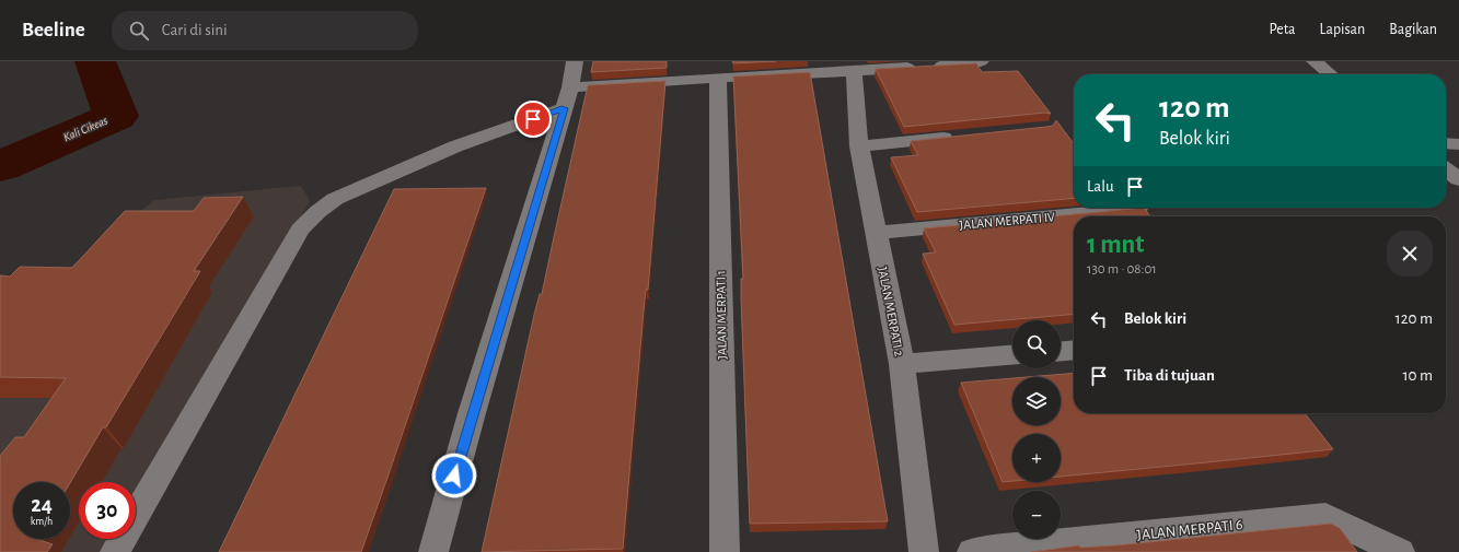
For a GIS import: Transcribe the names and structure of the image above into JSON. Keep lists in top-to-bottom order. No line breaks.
{"streets":{"street":["JALAN MERPATI IV","JALAN MERPATI 2","JALAN MERPATI 1","JALAN MERPATI 6"]},"crossings":[["JALAN MERPATI IV","JALAN MERPATI 2"]],"water":["Kali Cikeas"],"page":{"header":"Beeline","search":"Cari di sini","nav":["Peta","Lapisan","Bagikan"],"turn":["120 m","Belok kiri"],"then":"Lalu","heading":["1 mnt","130 m · 08:01"],"list":[{"name":"Belok kiri","value":"120 m"},{"name":"Tiba di tujuan","value":"10 m"}],"map_buttons":["+","−"],"speed":"24 km/h","limit":"30"}}
